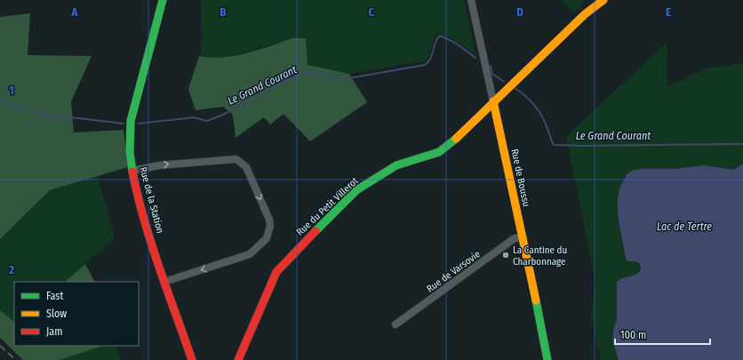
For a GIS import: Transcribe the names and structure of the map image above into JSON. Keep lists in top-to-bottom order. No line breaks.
{"streets":{"street":["Rue de Boussu","Rue de la Station","Rue du Petit Villerot","Rue de Varsovie"]},"crossings":[["Rue de Boussu","Rue du Petit Villerot"],["Rue de Boussu","Rue de Varsovie"]],"water":["Le Grand Courant","Lac de Tertre"],"places":["La Cantine du Charbonnage"],"legend":["Fast","Slow","Jam"],"scale_bar":"100 m","grid":{"columns":["A","B","C","D","E"],"rows":["1","2"]}}
